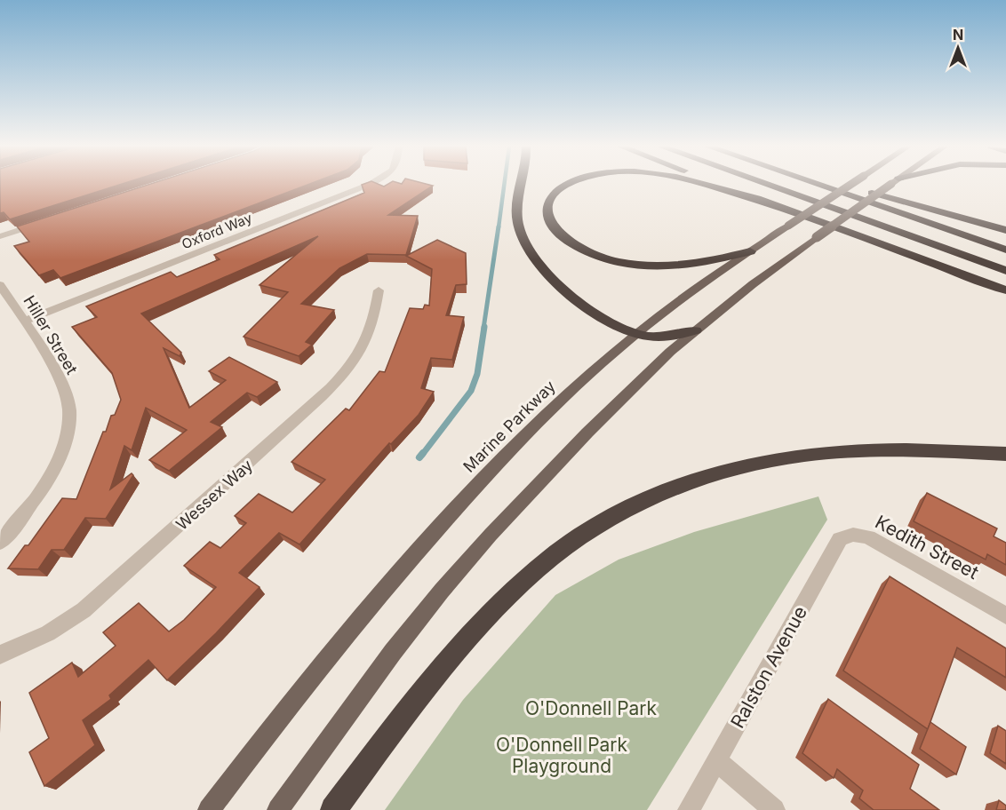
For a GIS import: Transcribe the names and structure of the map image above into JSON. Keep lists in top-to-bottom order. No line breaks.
{"streets":{"main road":["Marine Parkway"],"street":["Oxford Way","Hiller Street","Wessex Way","Kedith Street","Ralston Avenue"]},"crossings":[["Oxford Way","Hiller Street"],["Kedith Street","Ralston Avenue"]],"parks":["O'Donnell Park","O'Donnell Park Playground"],"north":"top"}
